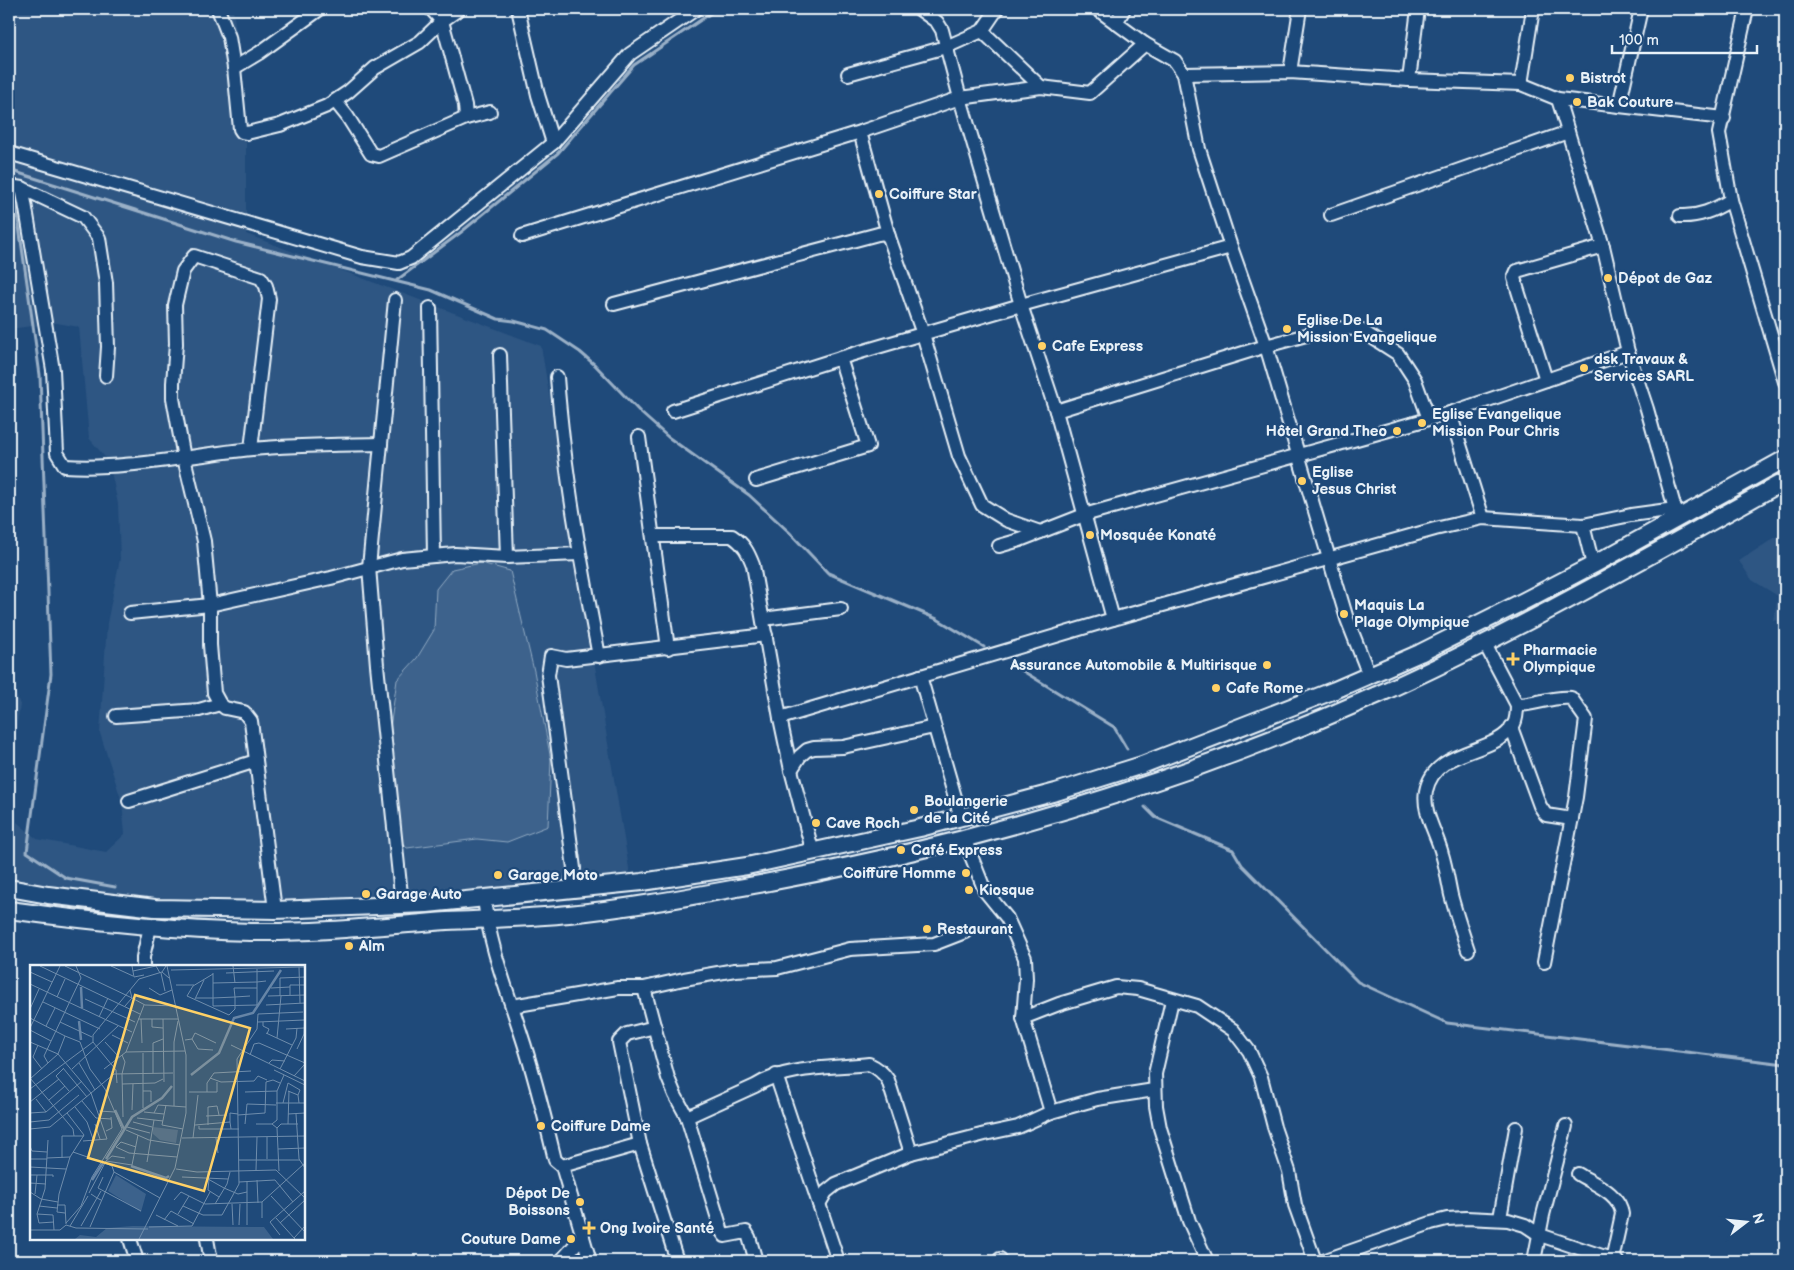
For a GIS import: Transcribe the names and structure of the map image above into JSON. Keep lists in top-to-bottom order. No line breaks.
{"places":{"other":["Bistrot","Bak Couture","Coiffure Star","Dépot de Gaz","Eglise De La Mission Evangelique","Cafe Express","dsk Travaux & Services SARL","Eglise Evangelique Mission Pour Chris","Hôtel Grand Theo","Eglise Jesus Christ","Mosquée Konaté","Maquis La Plage Olympique","Assurance Automobile & Multirisque","Cafe Rome","Boulangerie de la Cité","Cave Roch","Café Express","Coiffure Homme","Garage Moto","Kiosque","Garage Auto","Restaurant","Alm","Coiffure Dame","Dépot De Boissons","Couture Dame"],"health":["Pharmacie Olympique","Ong Ivoire Santé"]},"scale_bar":"100 m","north":"right"}
